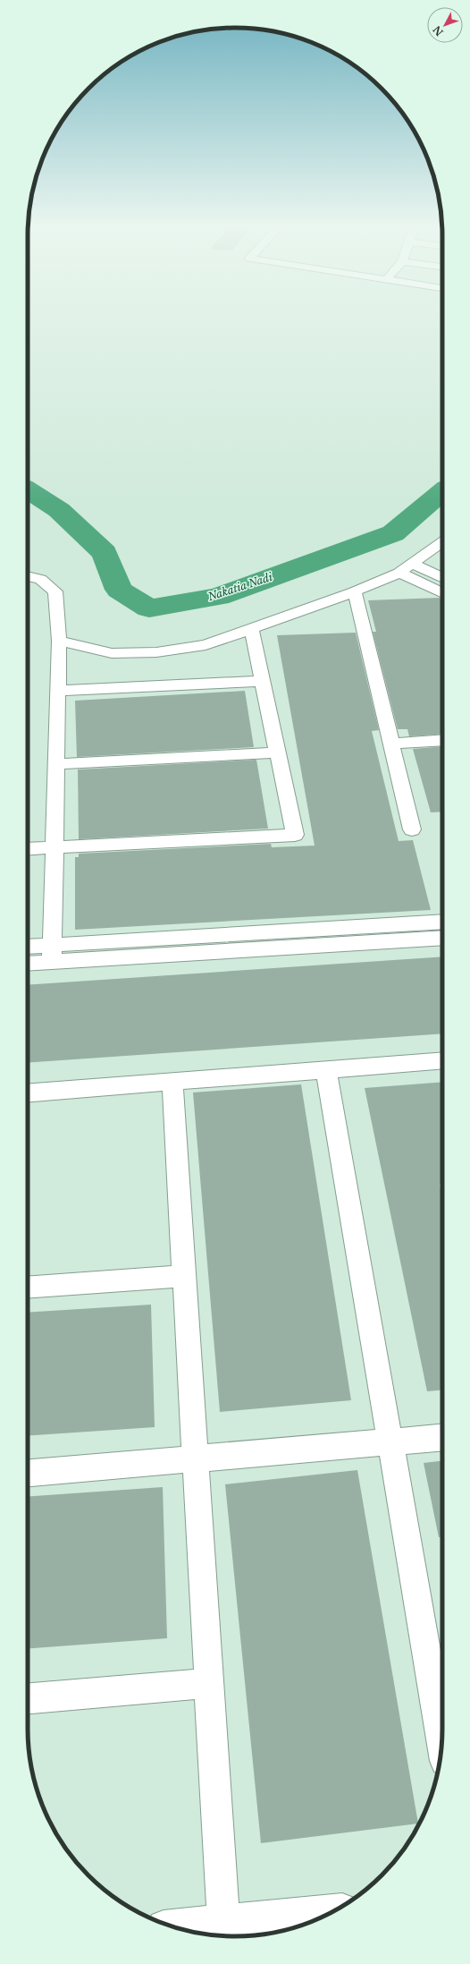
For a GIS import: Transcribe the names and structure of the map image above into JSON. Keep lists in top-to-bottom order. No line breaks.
{"water":["Nakatia Nadi"],"north":"bottom left"}
